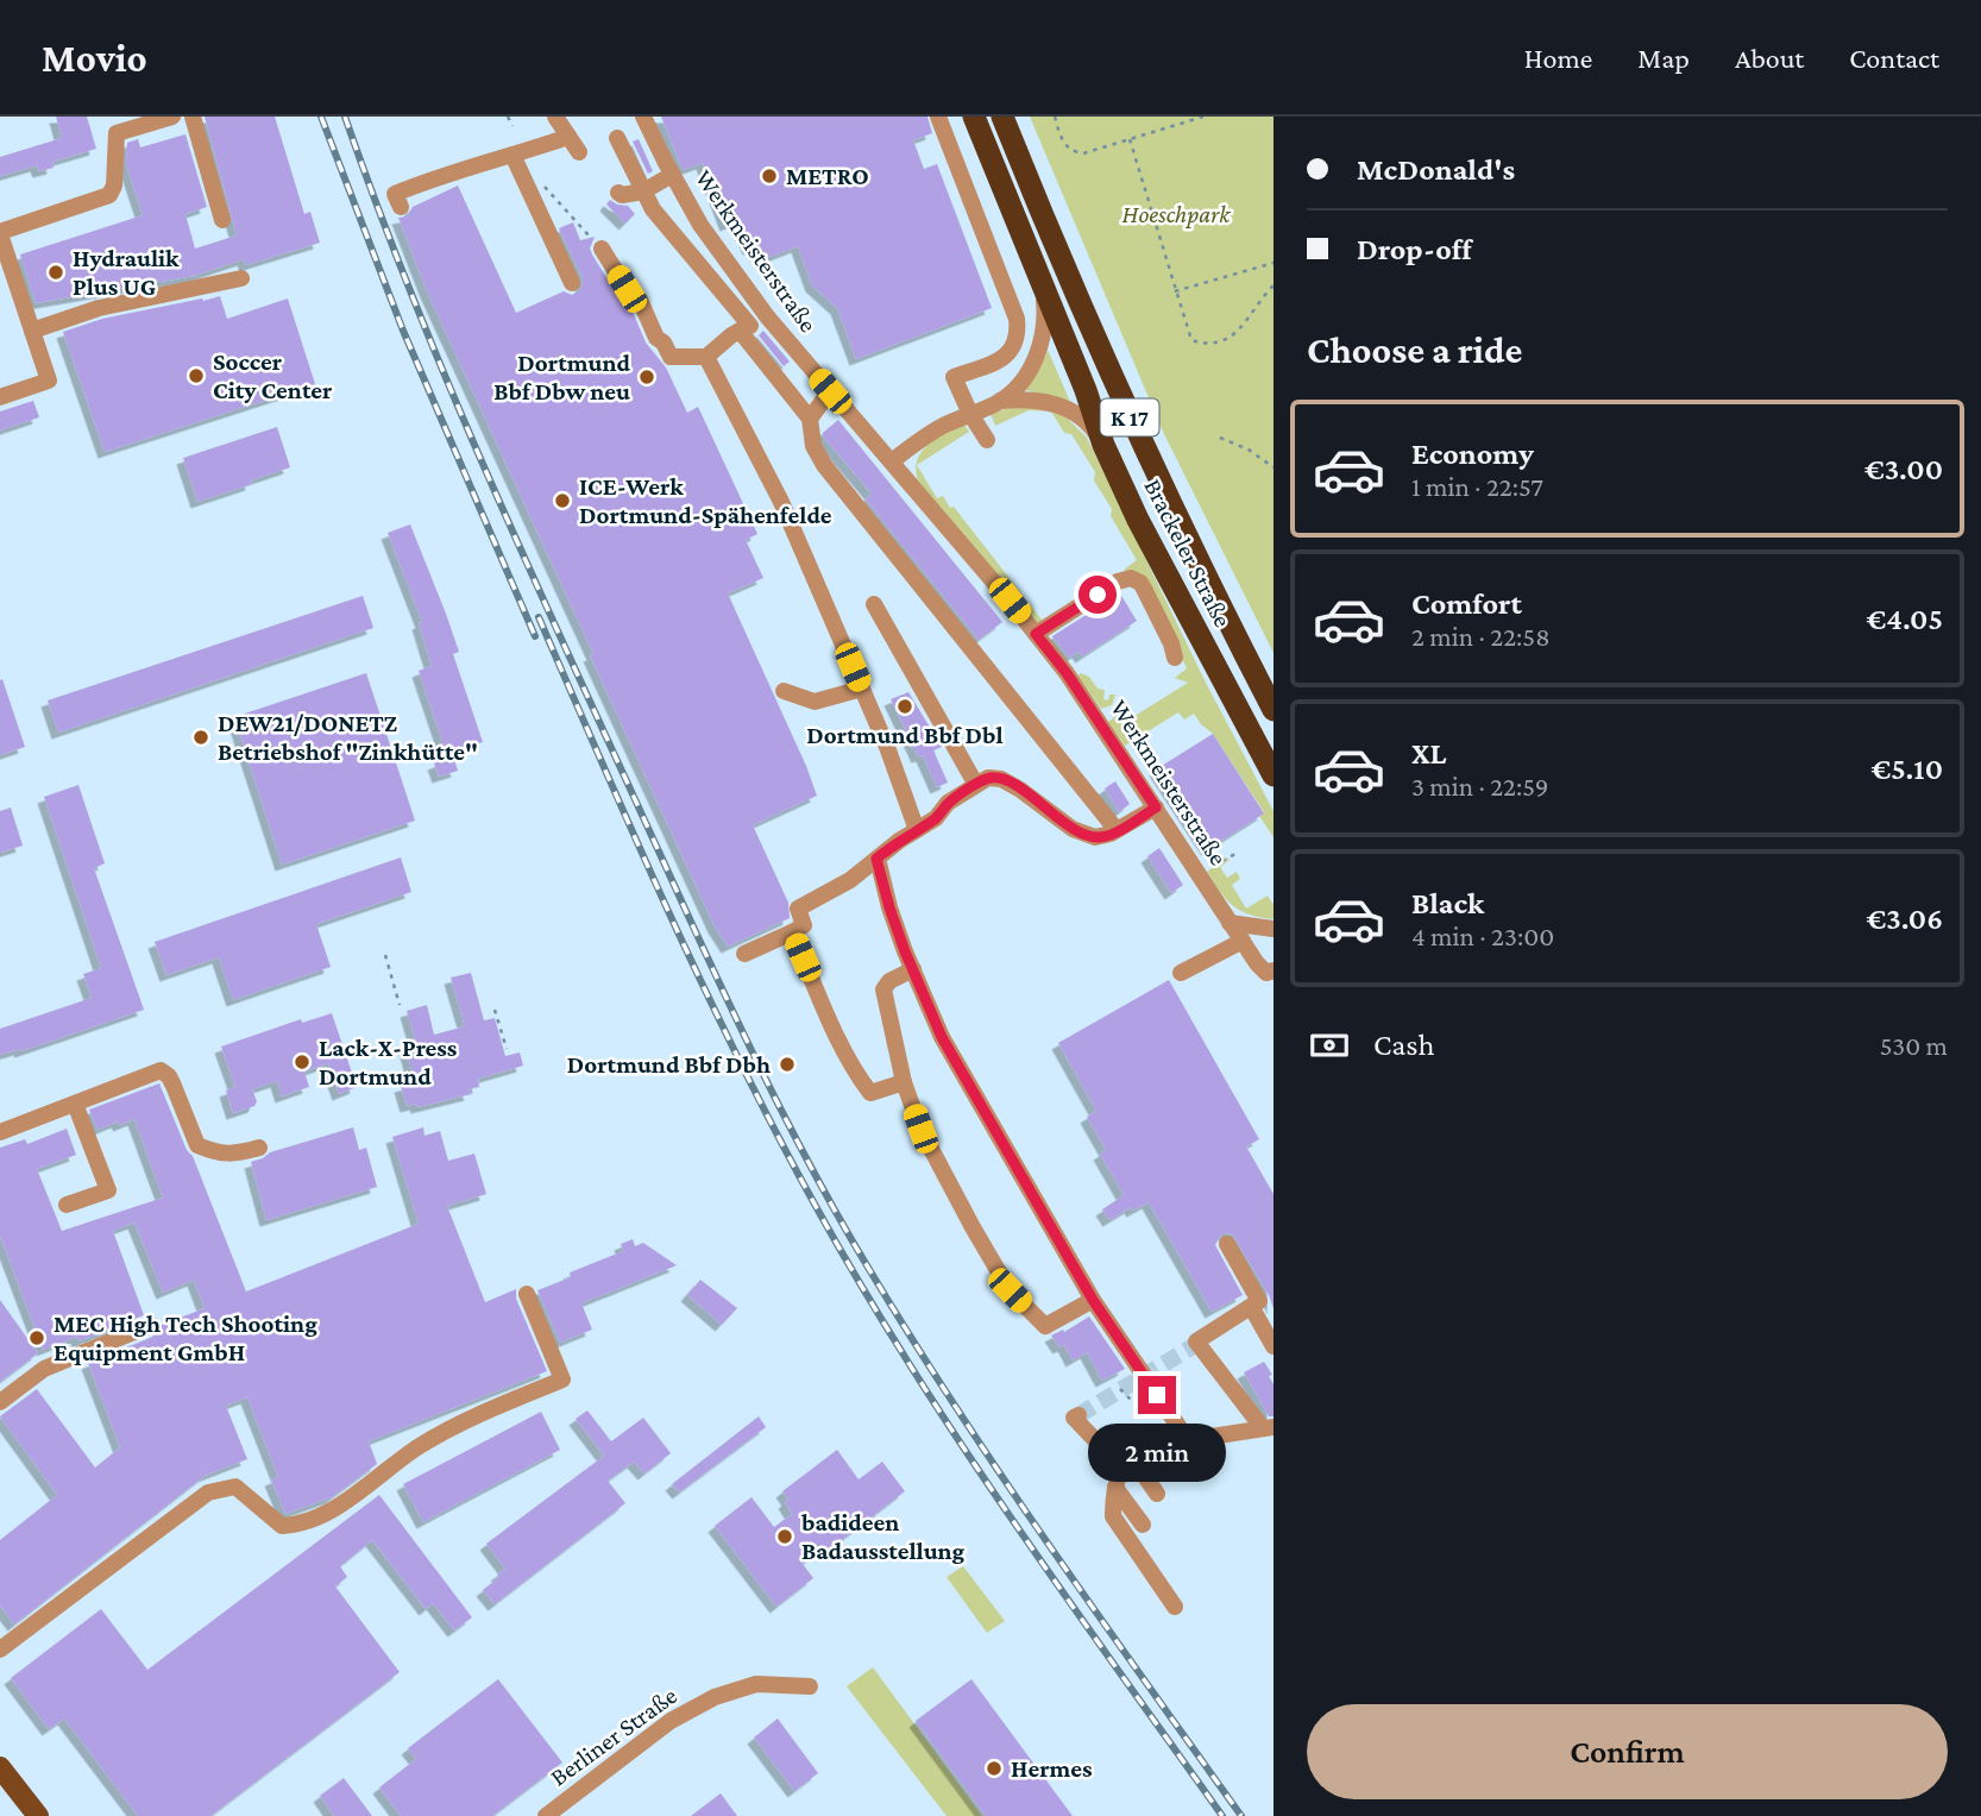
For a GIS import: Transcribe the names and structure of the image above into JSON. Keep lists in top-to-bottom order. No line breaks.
{"streets":{"highway":["K 17","Brackeler Straße"],"street":["Werkmeisterstraße","Berliner Straße"]},"parks":["Hoeschpark"],"places":["METRO","Hydraulik Plus UG","Soccer City Center","Dortmund Bbf Dbw neu","ICE-Werk Dortmund-Spähenfelde","Dortmund Bbf Dbl","DEW21/DONETZ Betriebshof \"Zinkhütte\"","Lack-X-Press Dortmund","Dortmund Bbf Dbh","MEC High Tech Shooting Equipment GmbH","badideen Badausstellung","Hermes"],"page":{"header":"Movio","nav":["Home","Map","About","Contact"],"banner":["McDonald's","Drop-off"],"heading":"Choose a ride","list":[{"name":"Economy","note":"1 min · 22:57","value":"€3.00"},{"name":"Comfort","note":"2 min · 22:58","value":"€4.05"},{"name":"XL","note":"3 min · 22:59","value":"€5.10"},{"name":"Black","note":"4 min · 23:00","value":"€3.06"}],"pay":["Cash","530 m"],"bubble":"2 min","buttons":"Confirm"}}
